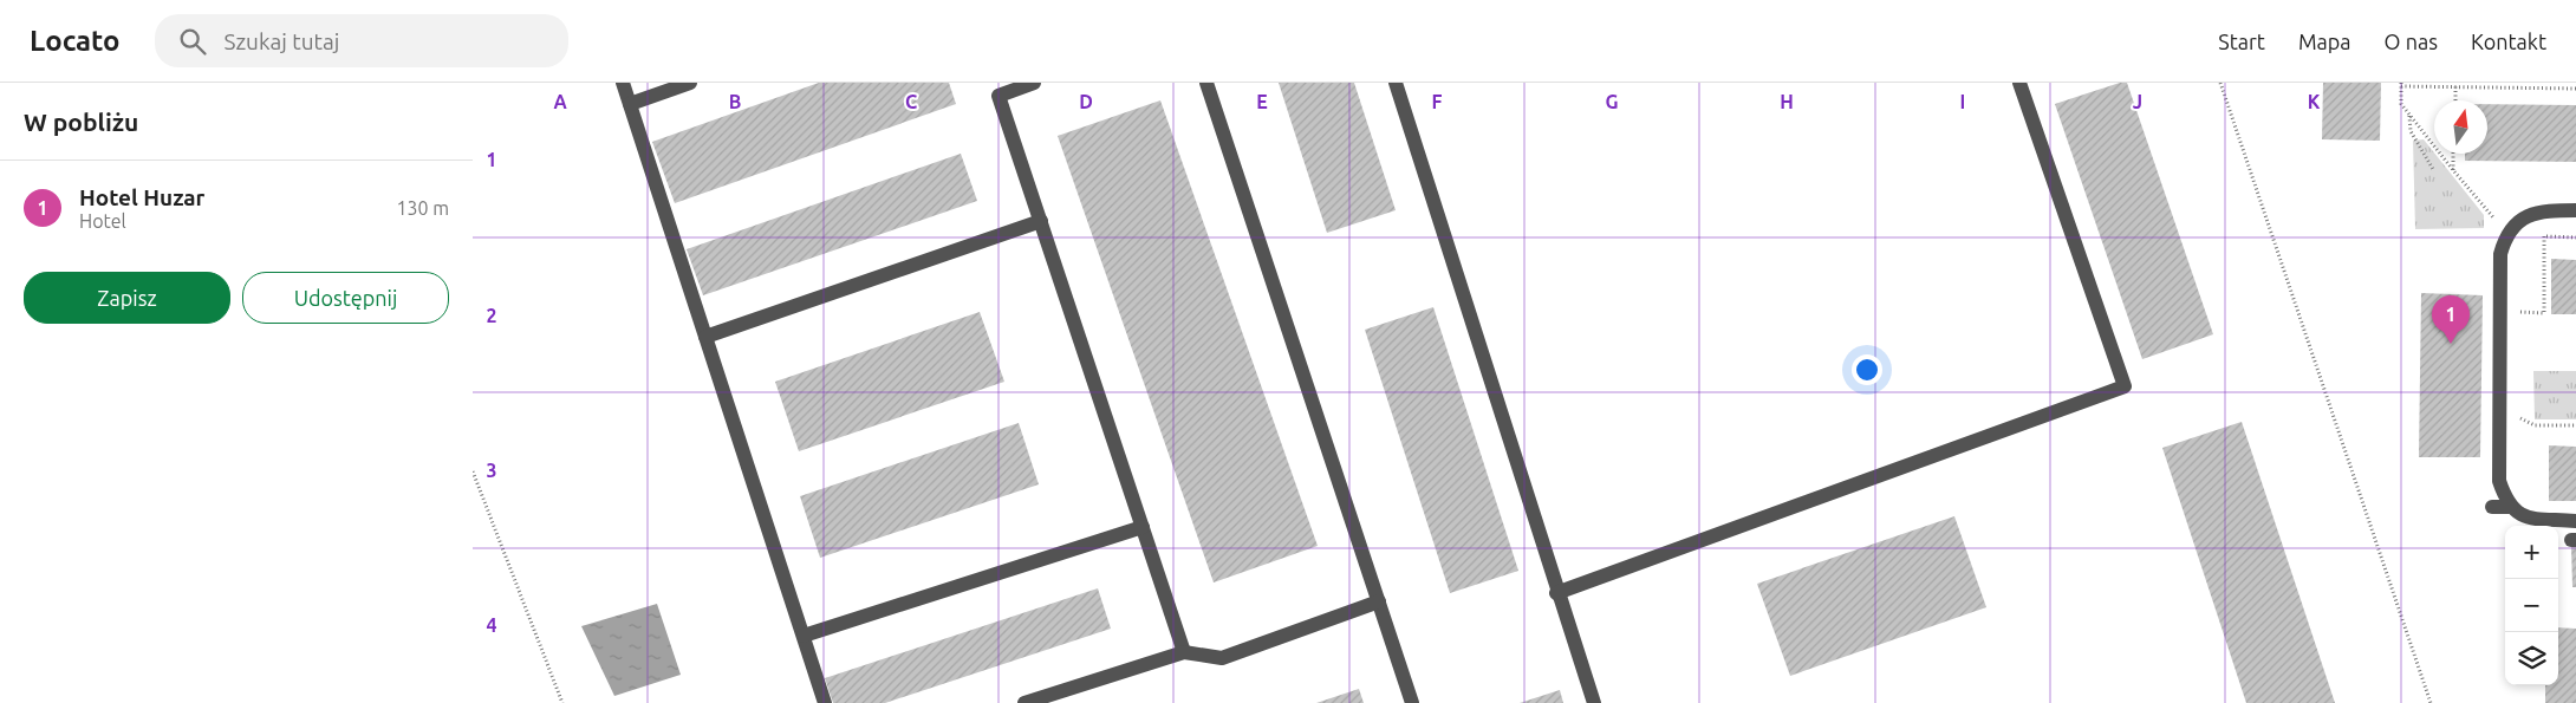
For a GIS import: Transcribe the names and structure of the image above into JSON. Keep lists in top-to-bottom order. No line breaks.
{"north":"top","page":{"header":"Locato","search":"Szukaj tutaj","nav":["Start","Mapa","O nas","Kontakt"],"heading":"W pobliżu","list":[{"mark":"1","name":"Hotel Huzar","note":"Hotel","value":"130 m"}],"buttons":["Zapisz","Udostępnij"],"pins":"1","map_buttons":["+","−"]},"grid":{"columns":["A","B","C","D","E","F","G","H","I","J","K"],"rows":["1","2","3","4"]}}
